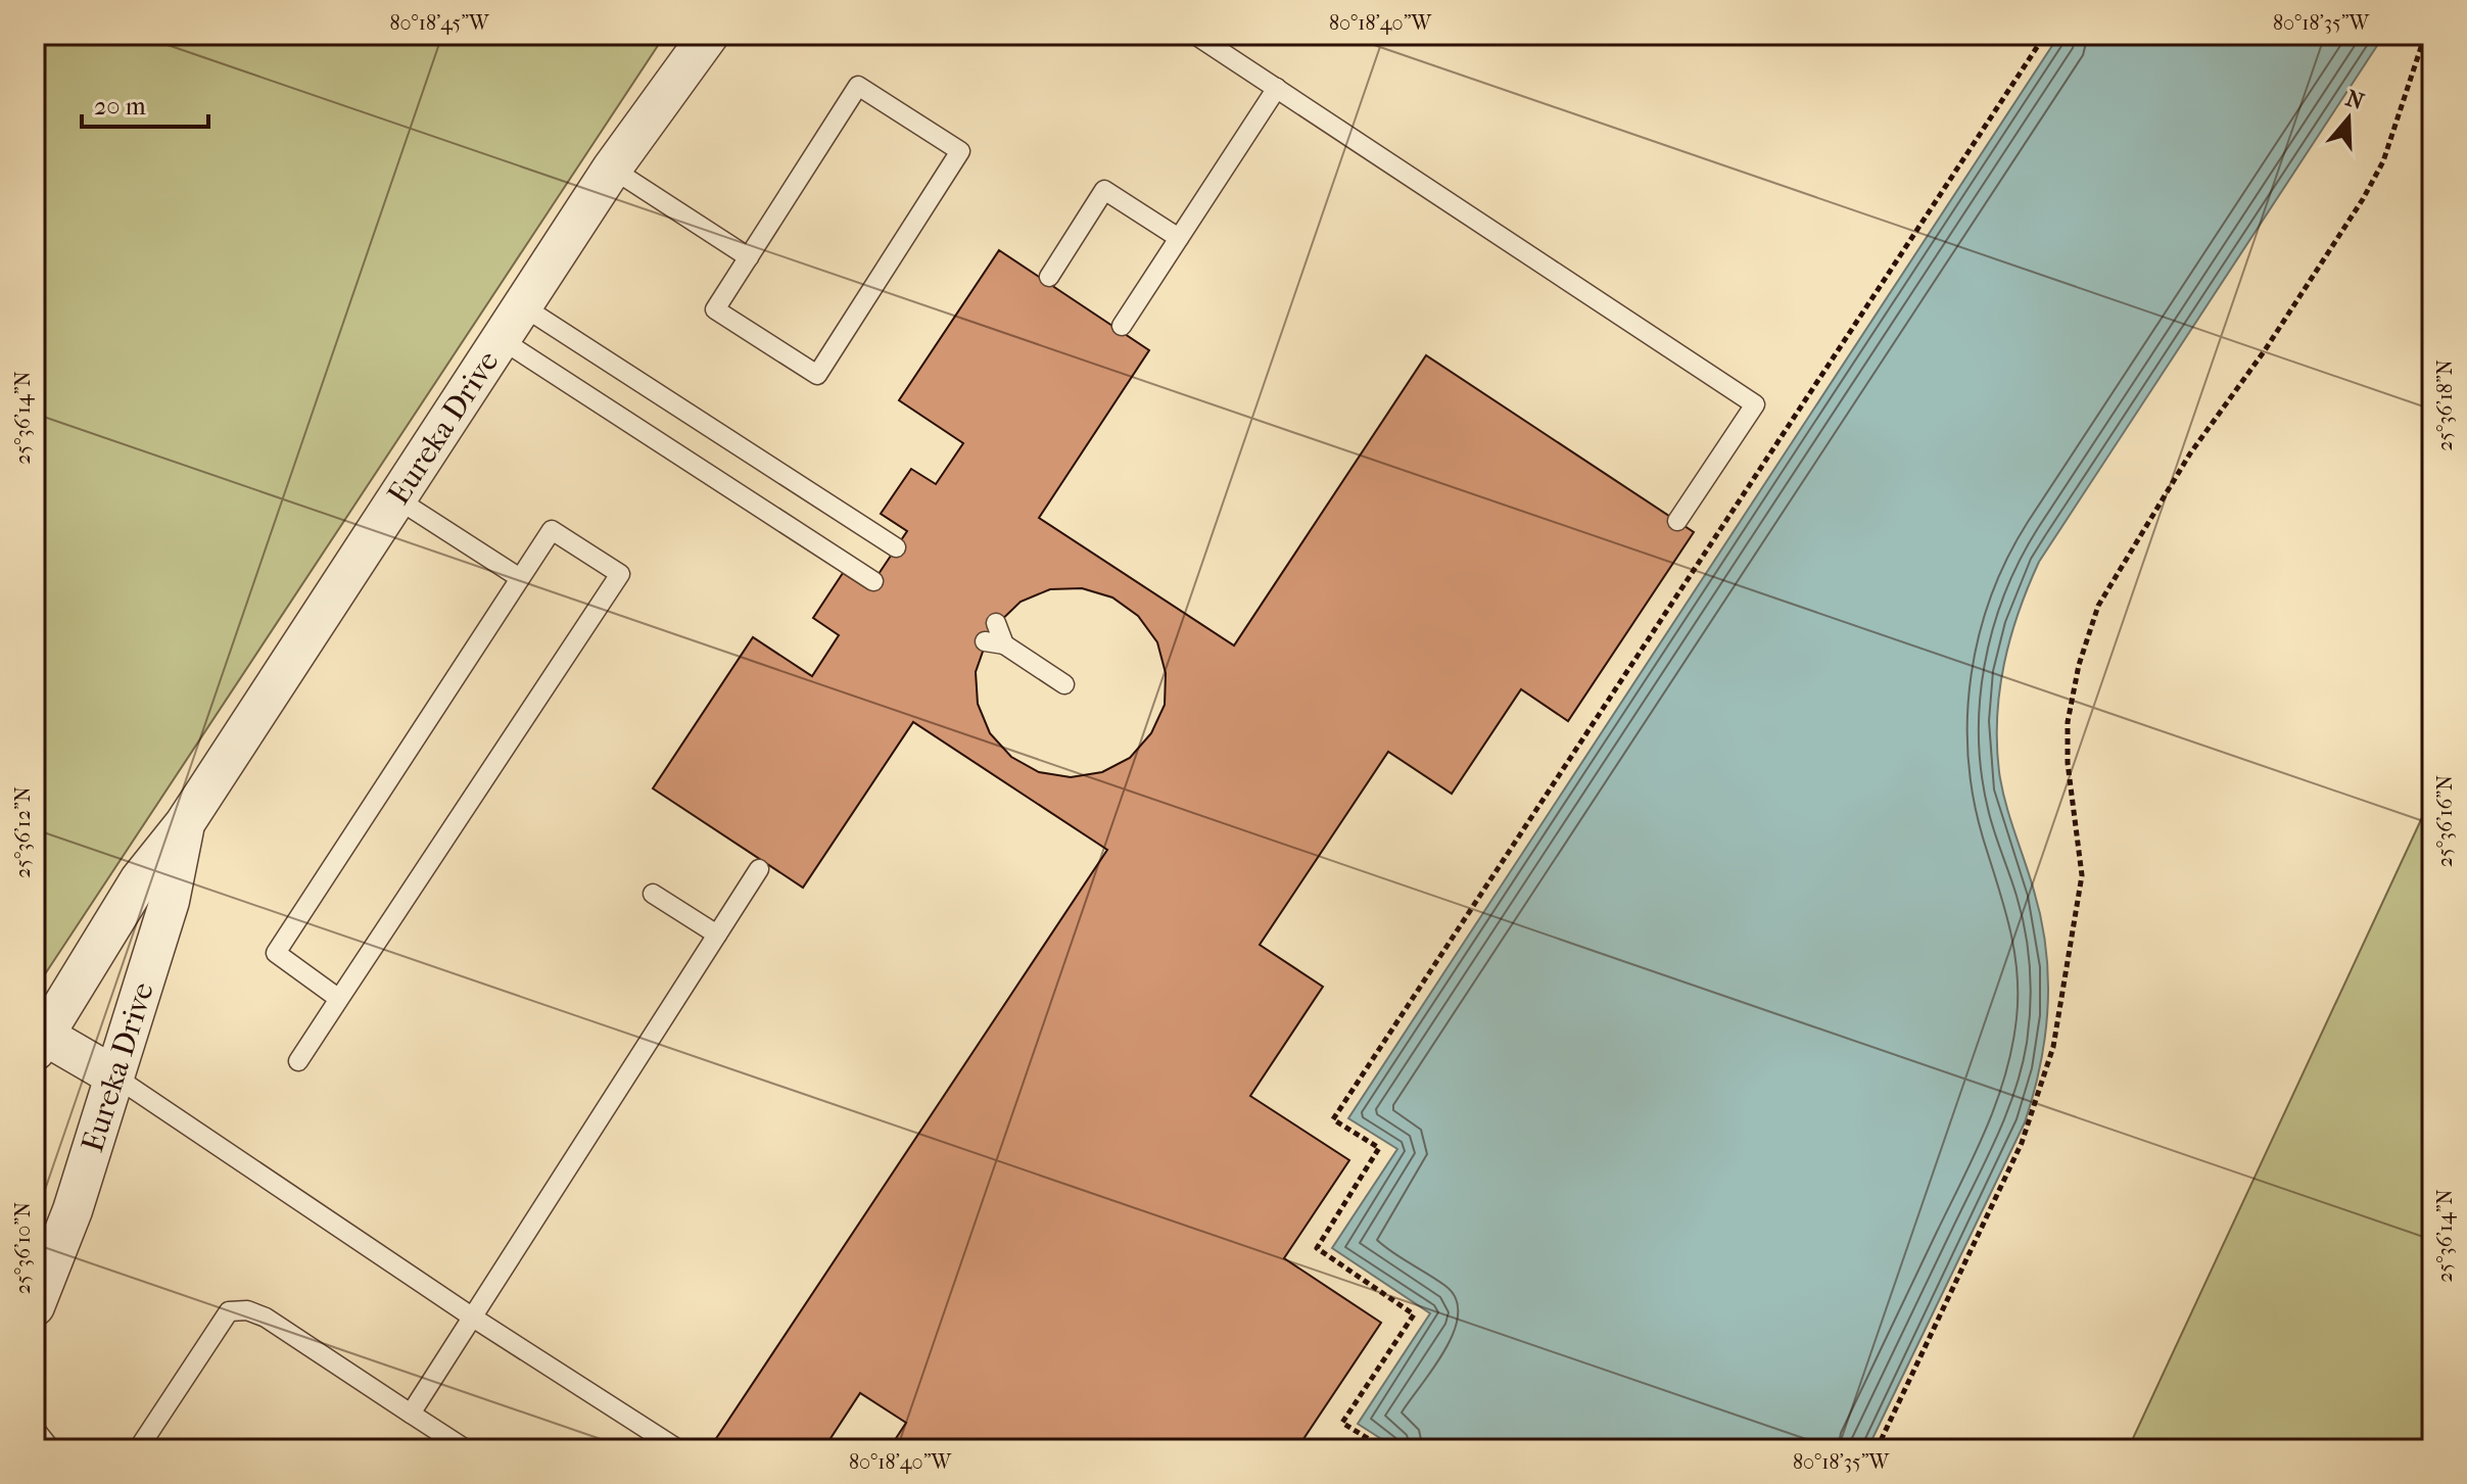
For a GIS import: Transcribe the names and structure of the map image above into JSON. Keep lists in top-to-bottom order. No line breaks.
{"streets":{"street":["Eureka Drive"]},"scale_bar":"20 m","north":"top","coordinates":["80°18'45\"W","80°18'40\"W","80°18'35\"W","25°36'18\"N","25°36'14\"N","25°36'16\"N","25°36'12\"N","25°36'10\"N"]}
